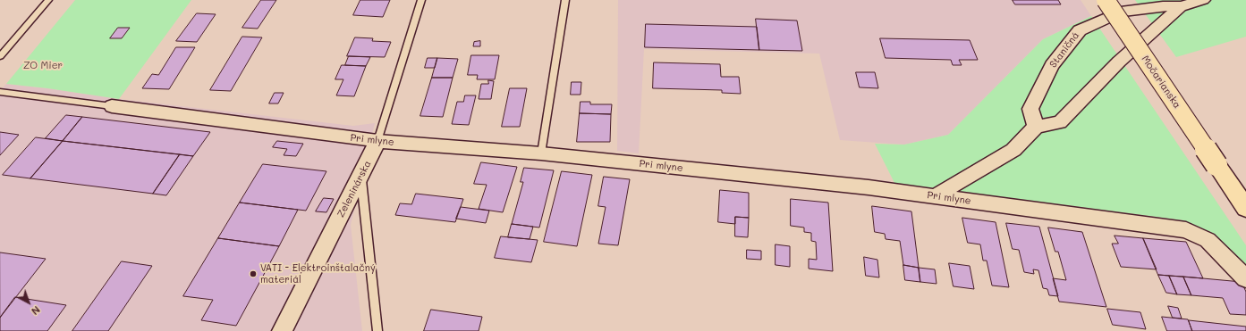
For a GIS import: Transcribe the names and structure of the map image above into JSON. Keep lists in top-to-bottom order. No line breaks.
{"streets":{"main road":["Močarianska"],"street":["Staničná","Pri mlyne","Zeleninárska"]},"crossings":[["Pri mlyne","Zeleninárska"]],"parks":["ZO Mier"],"places":["VATI - Elektroinštalačný materiál"],"north":"bottom right"}
